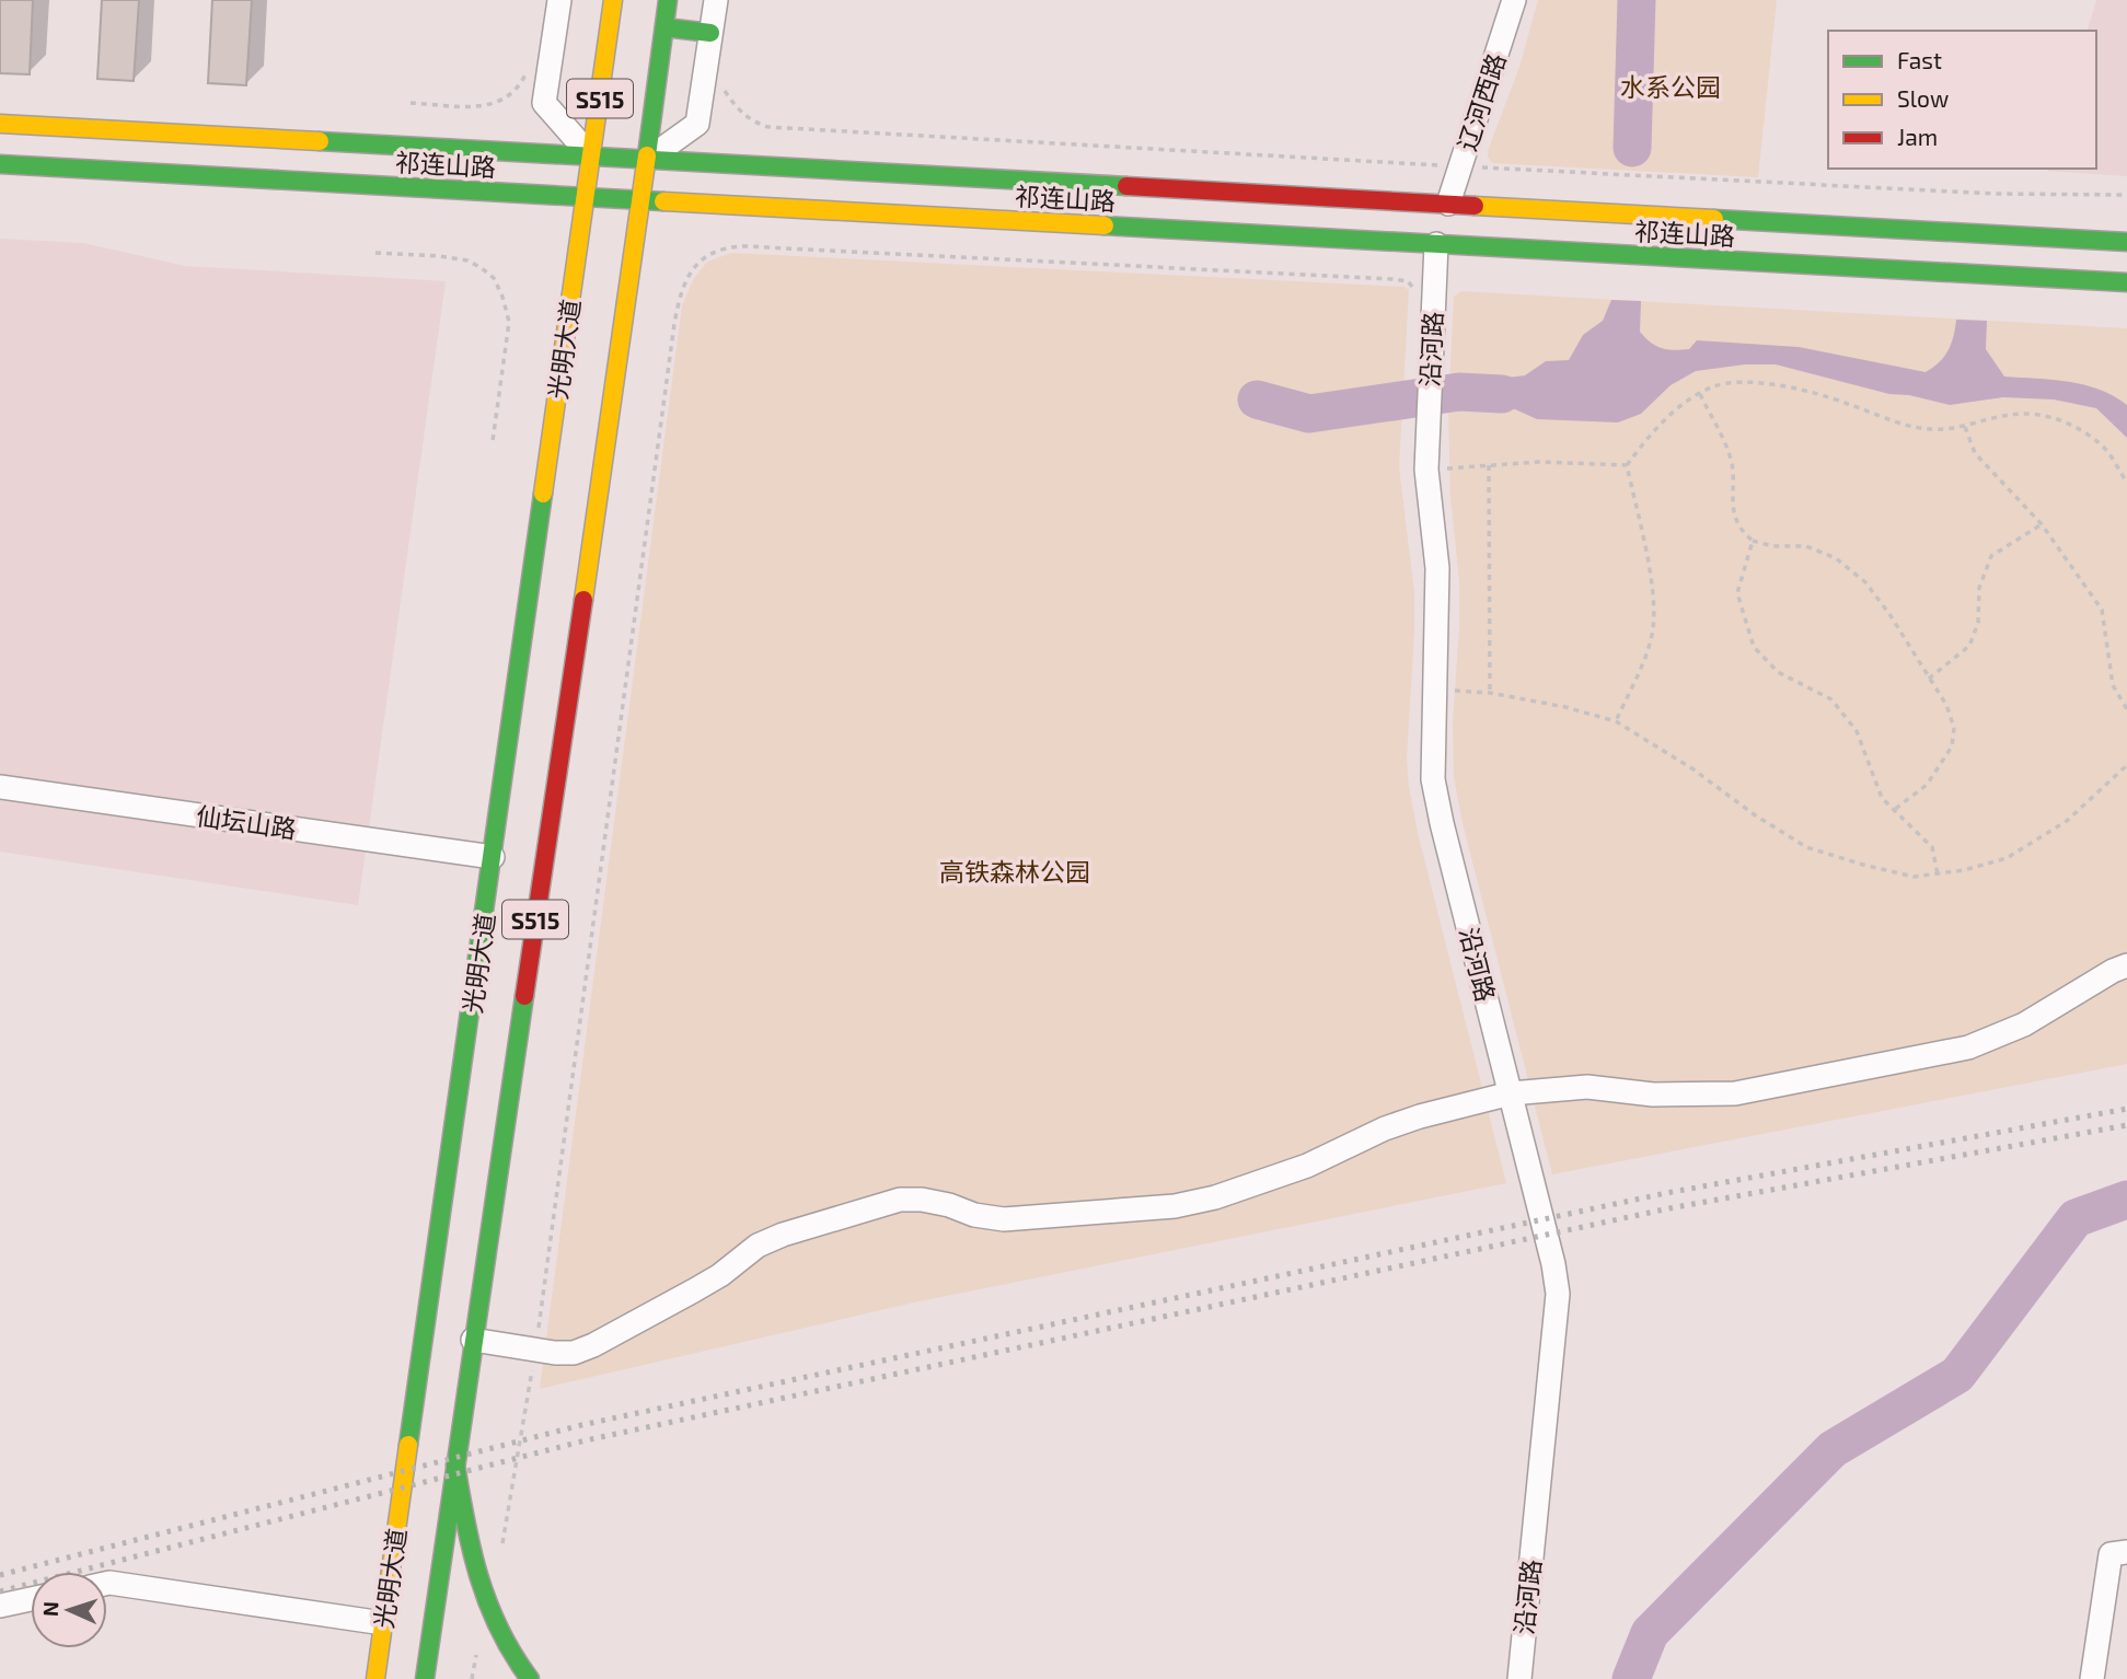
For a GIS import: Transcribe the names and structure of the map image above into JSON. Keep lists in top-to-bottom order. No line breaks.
{"streets":{"main road":["S515","祁连山路","光明大道"],"street":["辽河西路","沿河路","仙坛山路"]},"crossings":[["S515","祁连山路"],["S515","光明大道"],["辽河西路","祁连山路"],["祁连山路","光明大道"],["祁连山路","沿河路"],["光明大道","仙坛山路"]],"parks":["水系公园","高铁森林公园"],"legend":["Fast","Slow","Jam"],"north":"left"}
